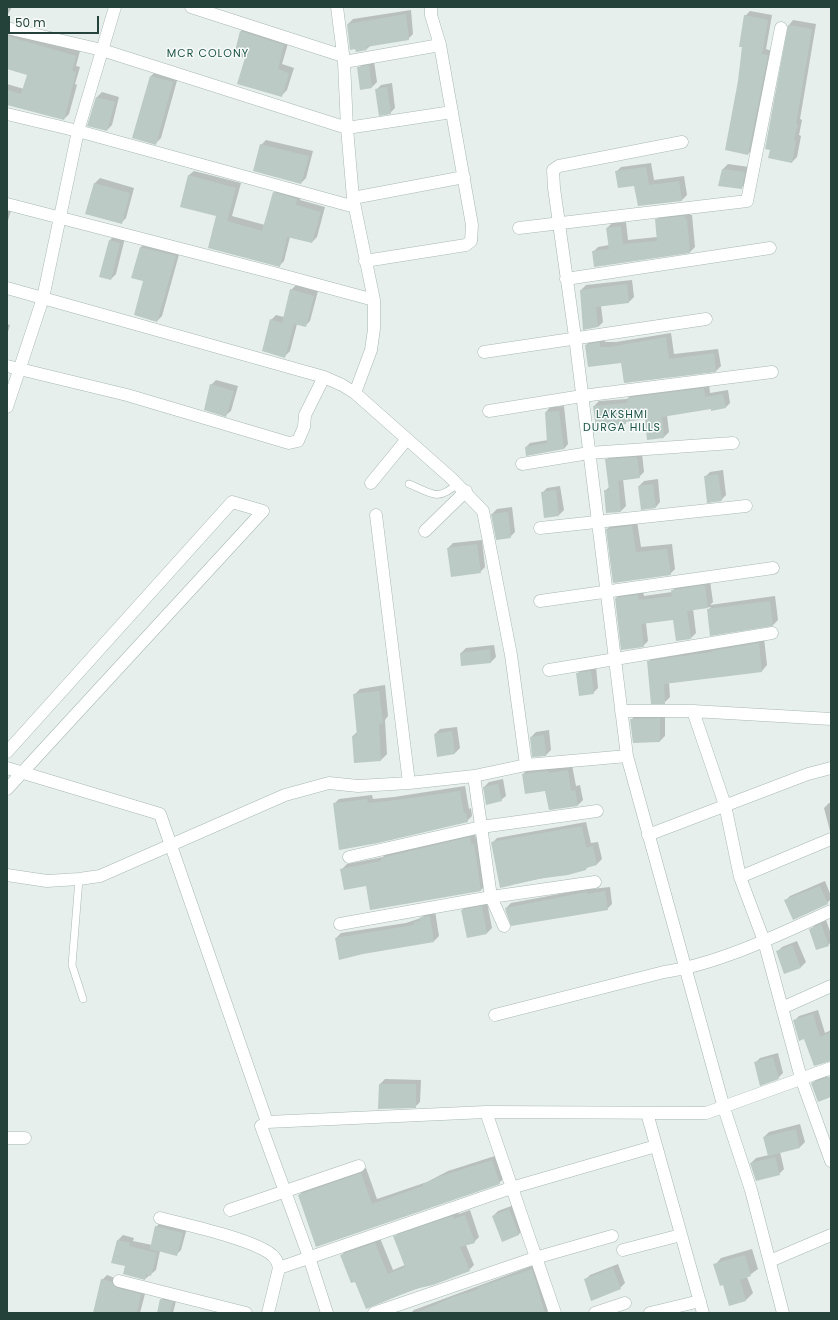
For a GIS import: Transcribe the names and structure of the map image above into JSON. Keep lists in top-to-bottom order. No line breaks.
{"districts":["MCR COLONY","LAKSHMI DURGA HILLS"],"scale_bar":"50 m"}
